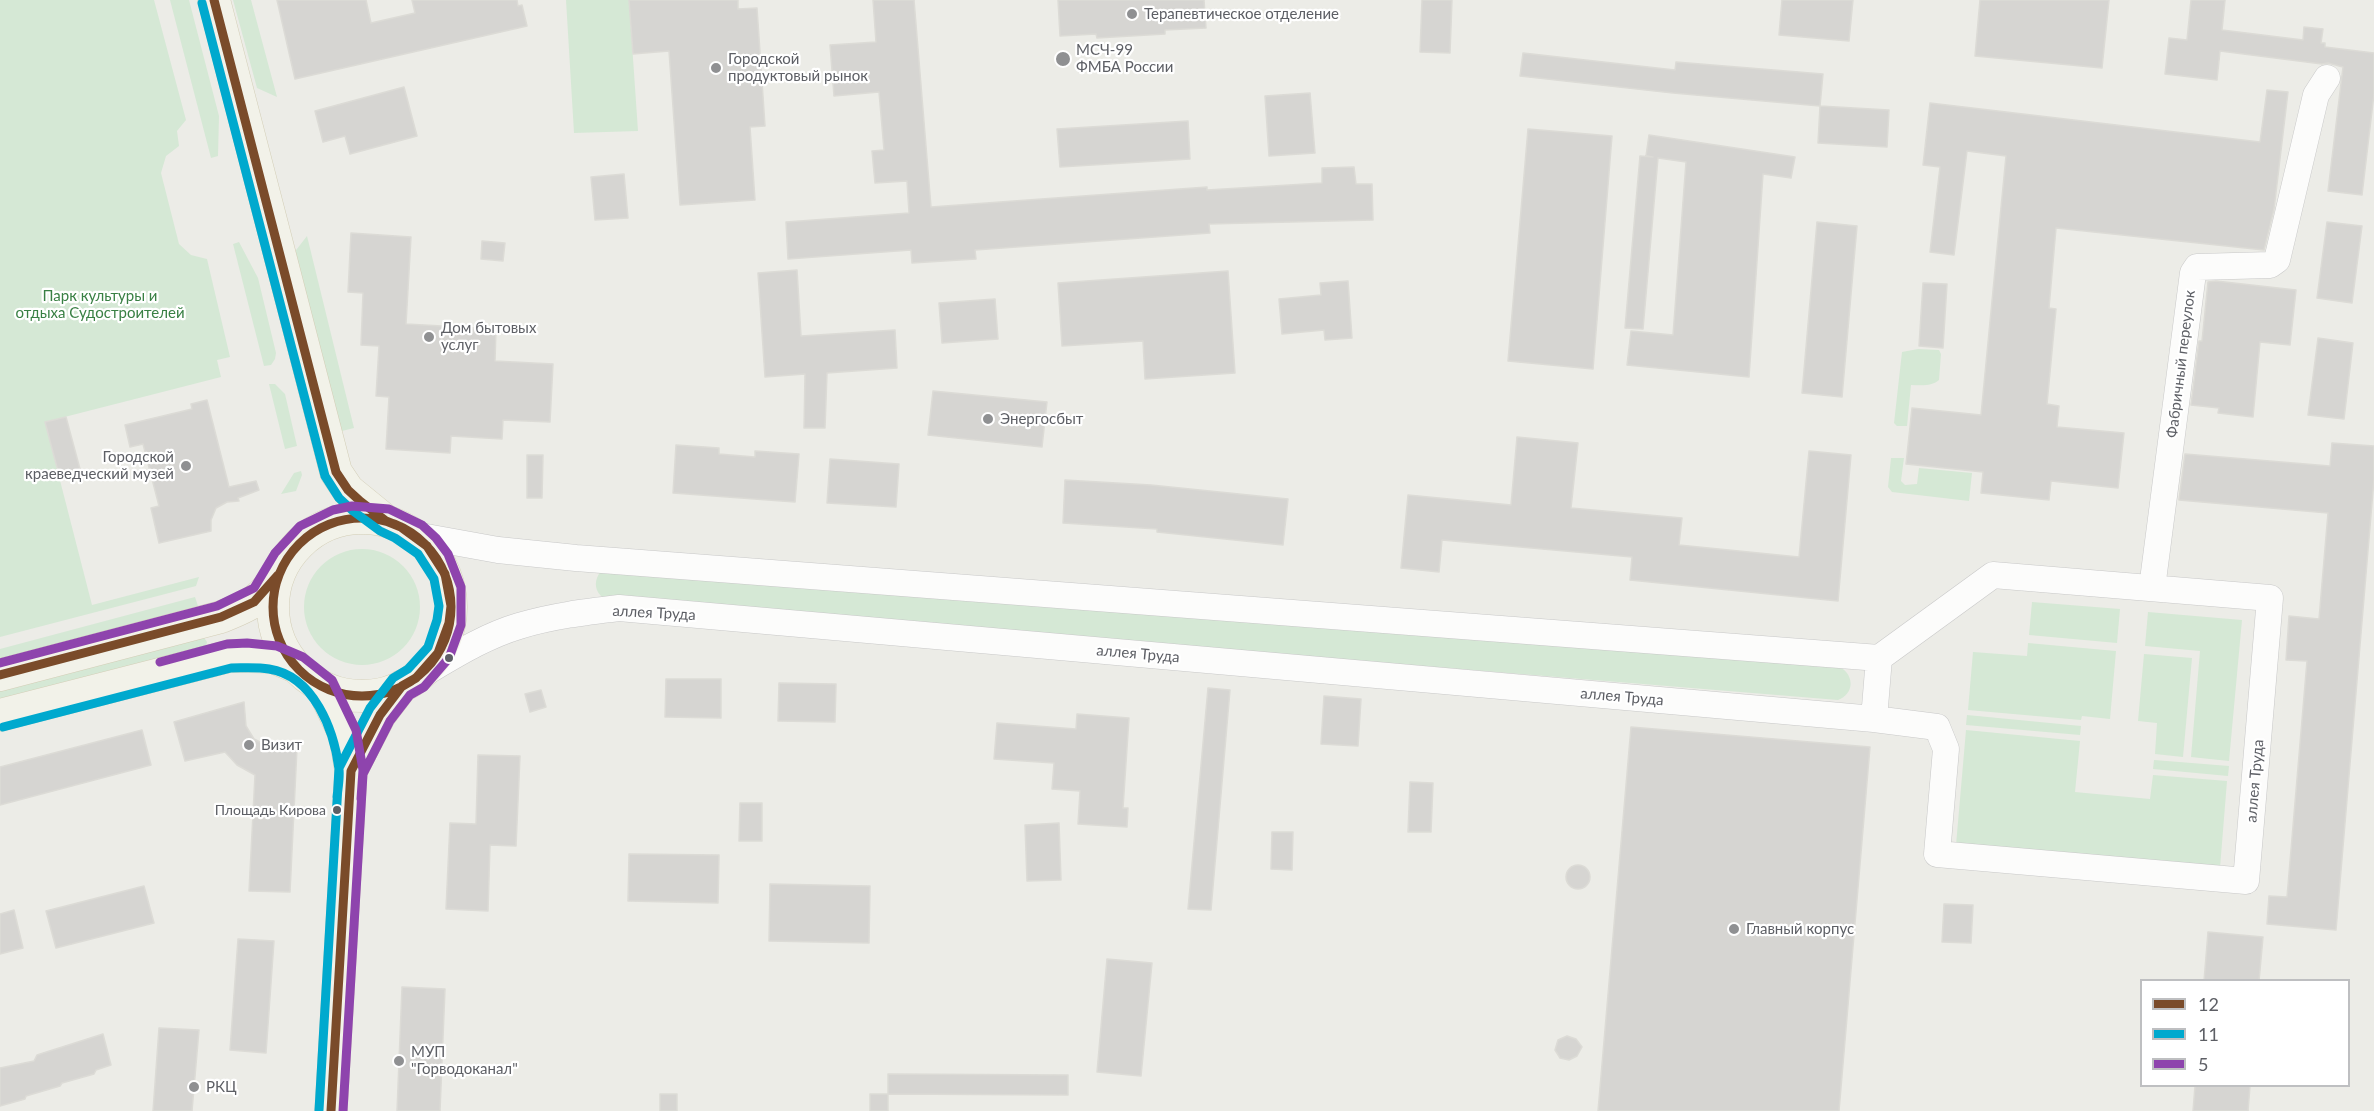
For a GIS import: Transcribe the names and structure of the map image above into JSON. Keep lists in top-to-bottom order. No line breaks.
{"streets":{"street":["Фабричный переулок","аллея Труда"]},"crossings":[["Фабричный переулок","аллея Труда"]],"parks":["Парк культуры и отдыха Судостроителей"],"places":["Терапевтическое отделение","МСЧ-99 ФМБА России","Городской продуктовый рынок","Дом бытовых услуг","Энергосбыт","Городской краеведческий музей","Визит","Площадь Кирова","Главный корпус","МУП \"Горводоканал\"","РКЦ"],"lines":["transit line 12","transit line 11","transit line 5"],"legend":["12","11","5"]}
